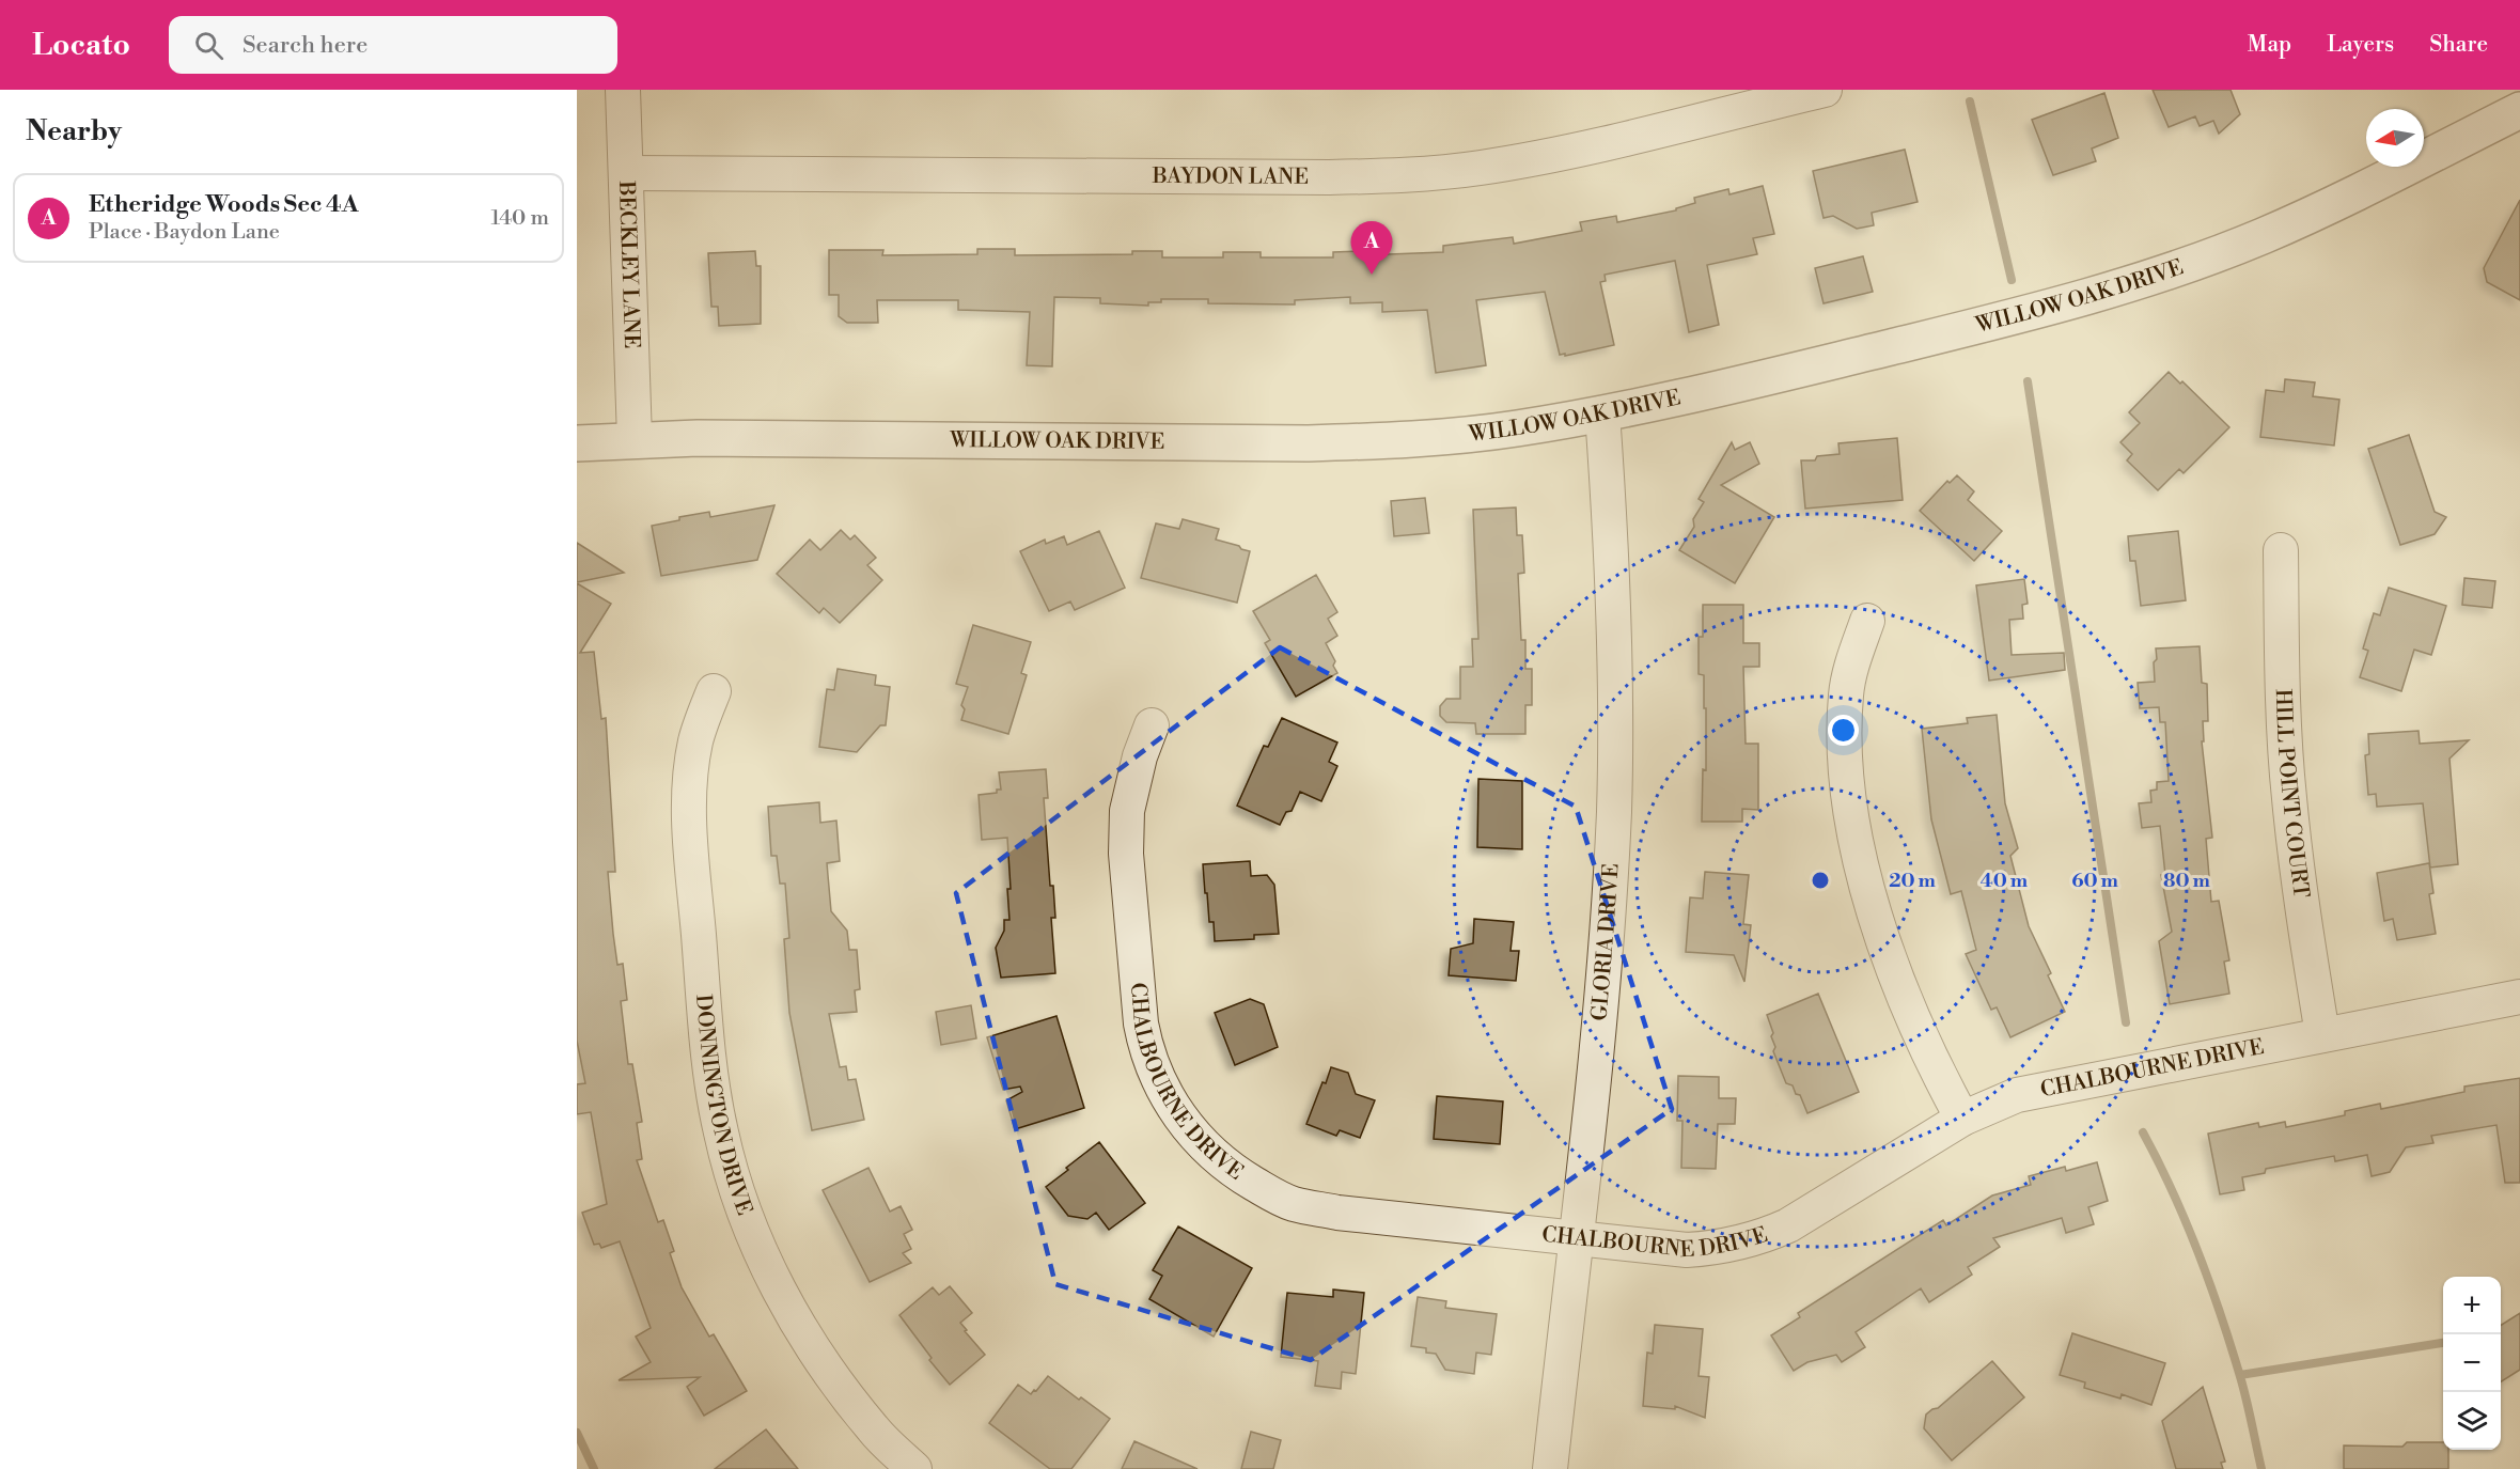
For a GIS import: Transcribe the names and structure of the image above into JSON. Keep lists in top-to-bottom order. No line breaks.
{"streets":{"street":["BAYDON LANE","BECKLEY LANE","WILLOW OAK DRIVE","HILL POINT COURT","GLORIA DRIVE","CHALBOURNE DRIVE","DONNINGTON DRIVE"]},"crossings":[["BAYDON LANE","BECKLEY LANE"],["BECKLEY LANE","WILLOW OAK DRIVE"],["WILLOW OAK DRIVE","GLORIA DRIVE"],["HILL POINT COURT","CHALBOURNE DRIVE"],["GLORIA DRIVE","CHALBOURNE DRIVE"]],"north":"left","page":{"header":"Locato","search":"Search here","nav":["Map","Layers","Share"],"heading":"Nearby","list":[{"mark":"A","name":"Etheridge Woods Sec 4A","note":"Place · Baydon Lane","value":"140 m"}],"pins":"A","map_buttons":["+","−"]},"rings":["20 m","40 m","60 m","80 m"]}
